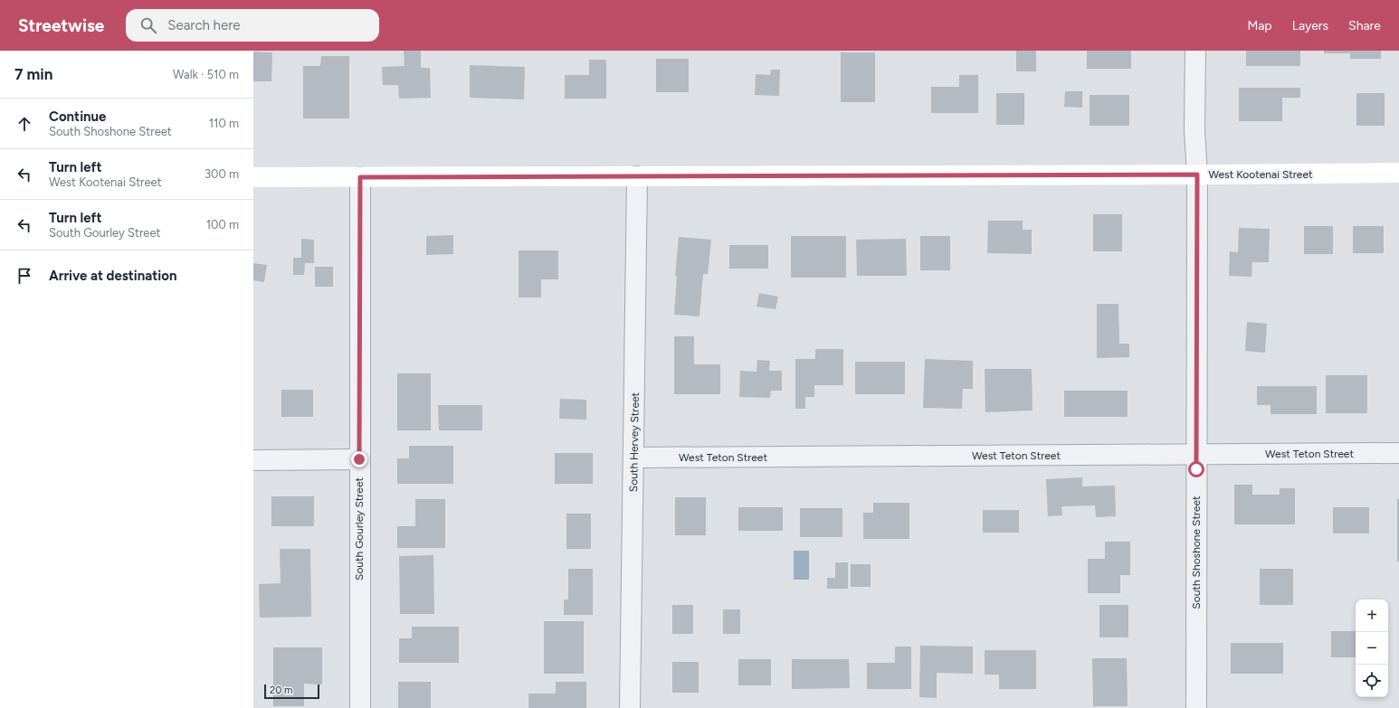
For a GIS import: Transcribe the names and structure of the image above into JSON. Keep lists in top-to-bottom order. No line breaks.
{"streets":{"street":["West Kootenai Street","South Hervey Street","West Teton Street","South Gourley Street","South Shoshone Street"]},"crossings":[["West Kootenai Street","South Hervey Street"],["West Kootenai Street","South Gourley Street"],["West Kootenai Street","South Shoshone Street"],["South Hervey Street","West Teton Street"],["West Teton Street","South Shoshone Street"]],"scale_bar":"20 m","page":{"header":"Streetwise","search":"Search here","nav":["Map","Layers","Share"],"heading":["7 min","Walk · 510 m"],"list":[["Continue","South Shoshone Street","110 m"],["Turn left","West Kootenai Street","300 m"],["Turn left","South Gourley Street","100 m"],"Arrive at destination"],"map_buttons":["+","−"],"scale":"20 m"}}
